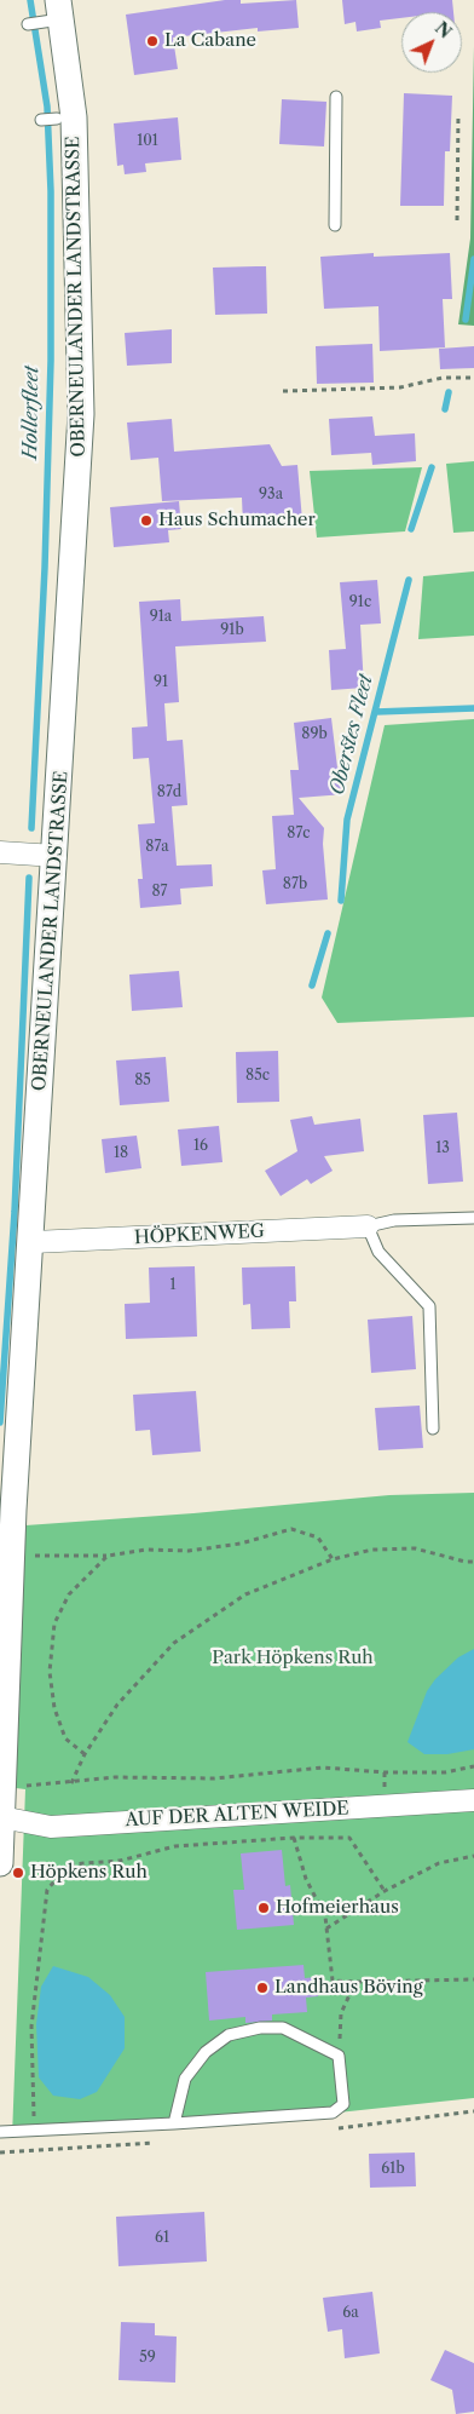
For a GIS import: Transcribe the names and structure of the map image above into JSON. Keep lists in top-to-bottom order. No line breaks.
{"streets":{"street":["OBERNEULANDER LANDSTRASSE","HÖPKENWEG","AUF DER ALTEN WEIDE"]},"crossings":[["OBERNEULANDER LANDSTRASSE","HÖPKENWEG"],["OBERNEULANDER LANDSTRASSE","AUF DER ALTEN WEIDE"]],"water":["Hollerfleet","Oberstes Fleet"],"parks":["Park Höpkens Ruh"],"places":["La Cabane","Haus Schumacher","Höpkens Ruh","Hofmeierhaus","Landhaus Böving"],"house_numbers":["101","93a","91c","91a","91b","91","89b","87d","87c","87a","87b","87","85c","85","16","13","18","1","61b","61","6a","59"],"north":"top right"}
